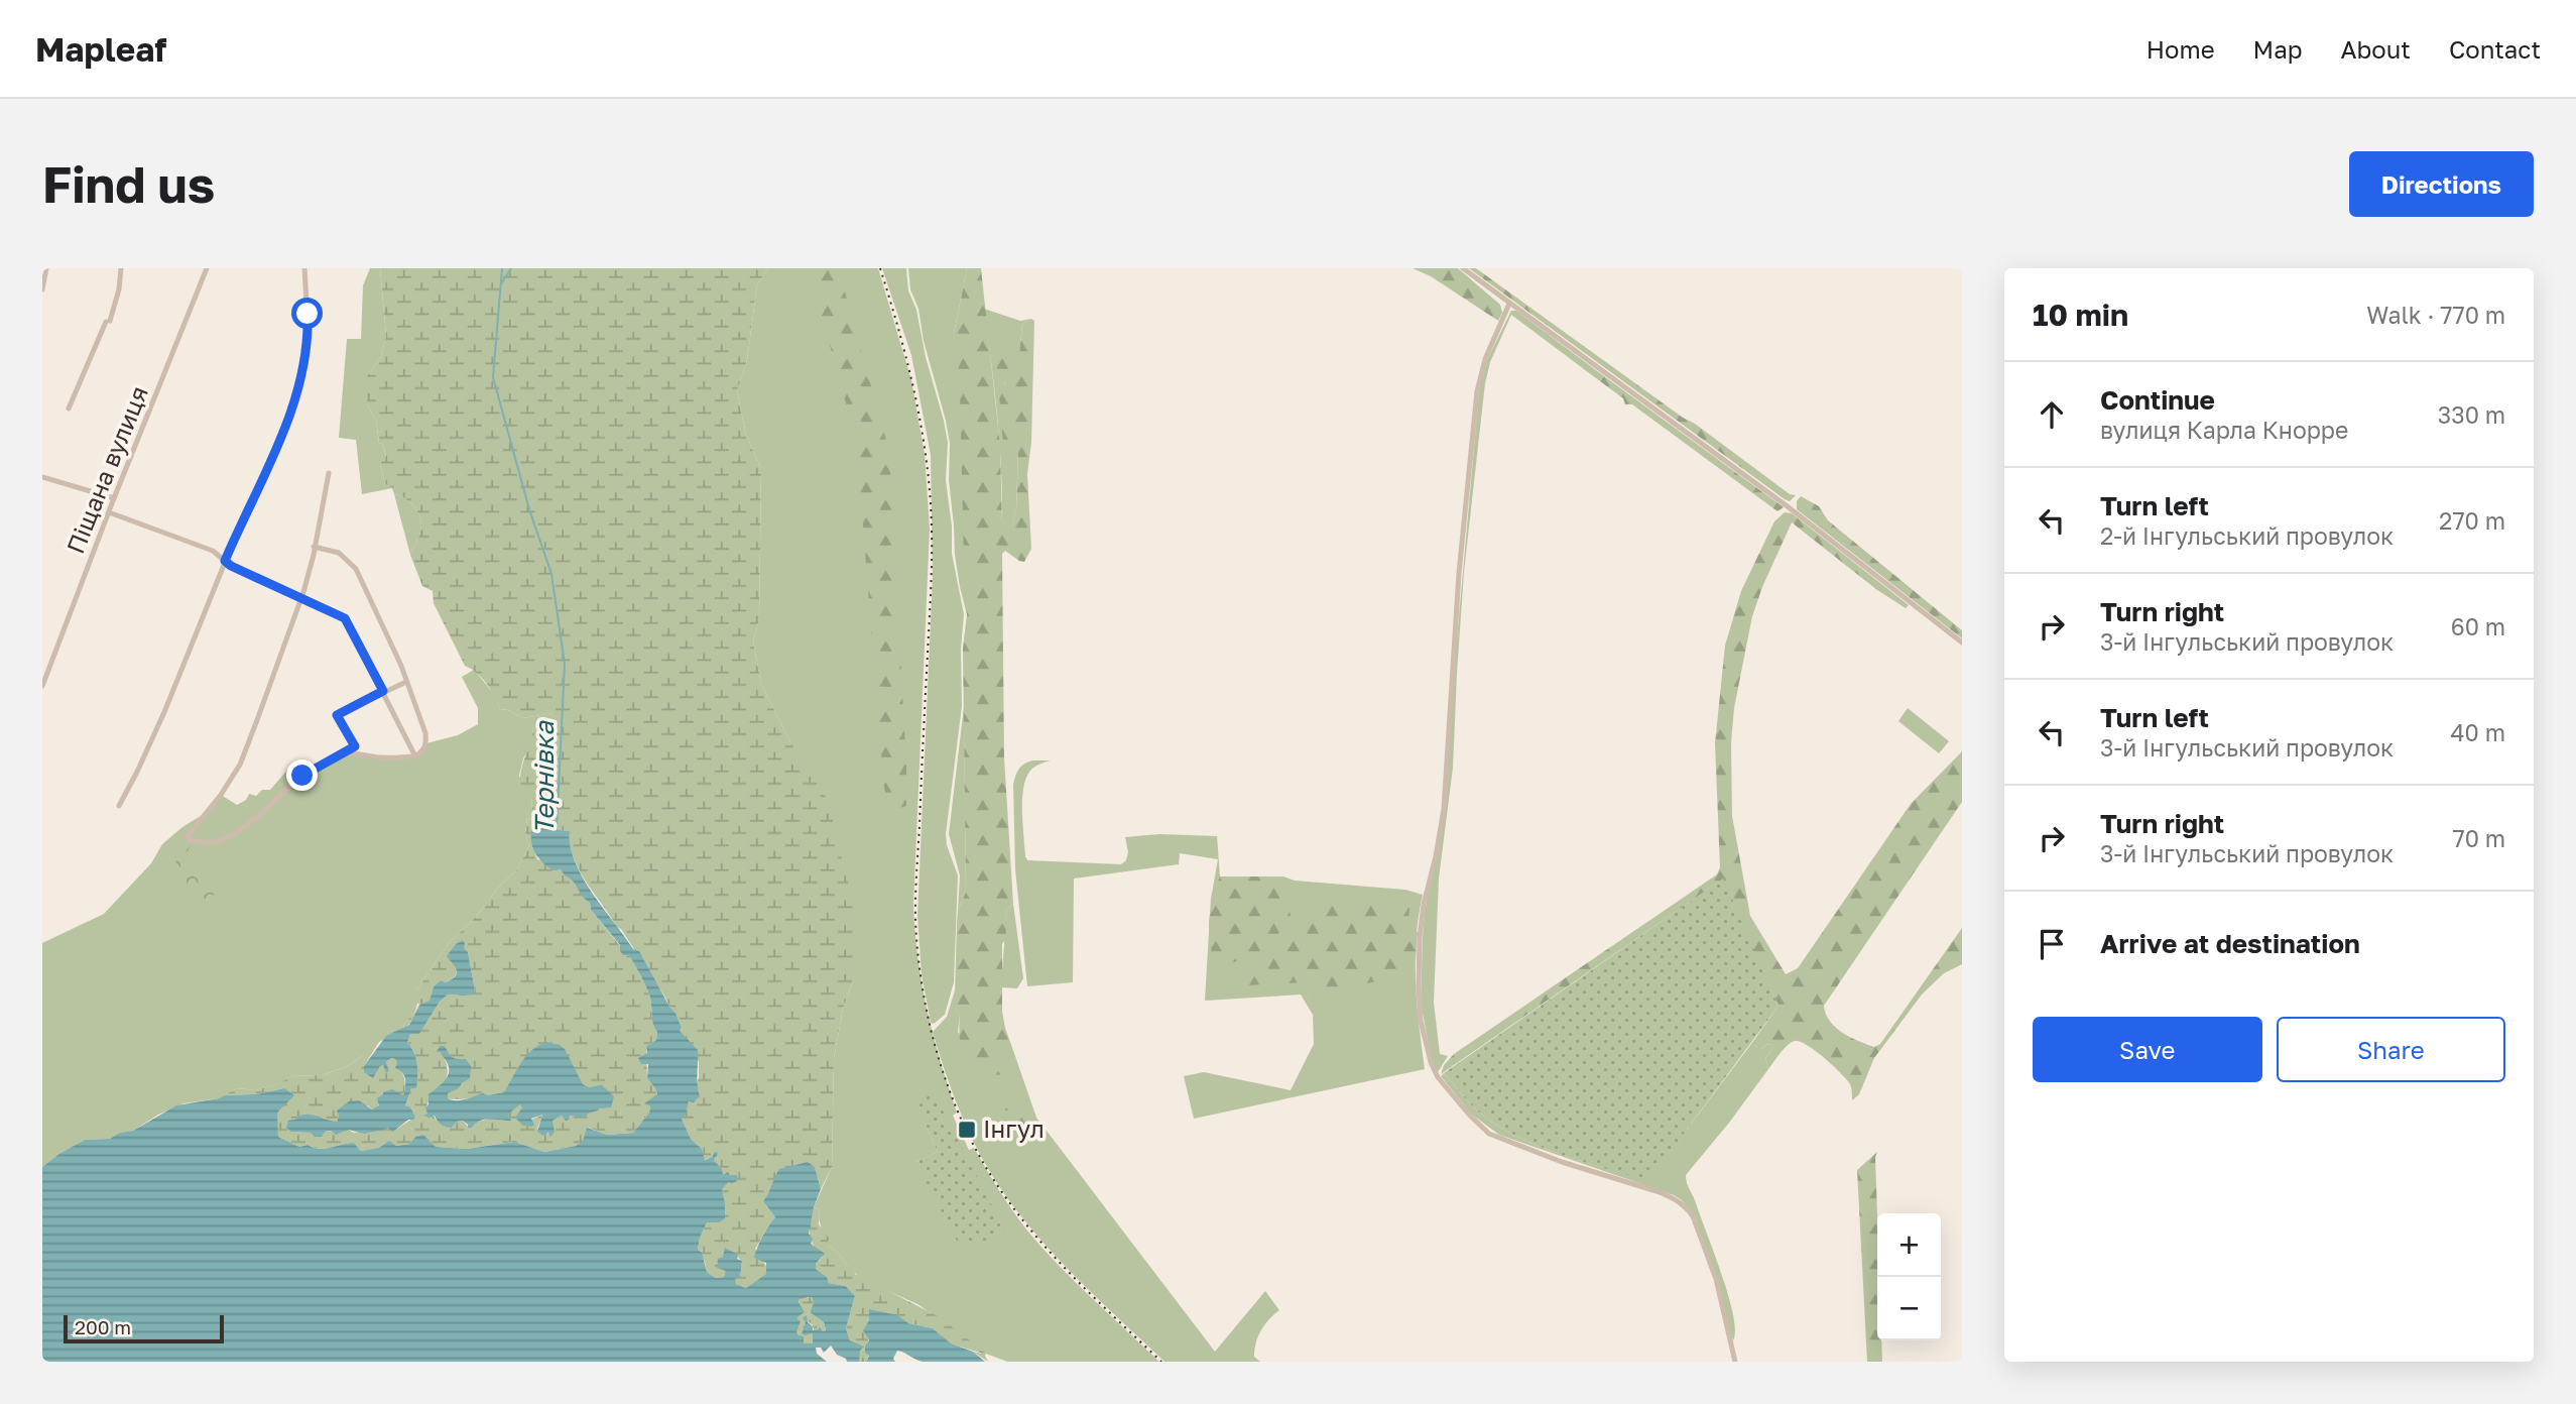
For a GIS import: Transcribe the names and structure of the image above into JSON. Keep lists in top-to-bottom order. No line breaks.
{"streets":{"street":["Піщана вулиця"]},"water":["Тернівка"],"places":{"transit":["Інгул"]},"scale_bar":"200 m","page":{"header":"Mapleaf","nav":["Home","Map","About","Contact"],"buttons":["Directions",["Save","Share"]],"title":"Find us","heading":["10 min","Walk · 770 m"],"list":[["Continue","вулиця Карла Кнорре","330 m"],["Turn left","2-й Інгульський провулок","270 m"],["Turn right","3-й Інгульський провулок","60 m"],["Turn left","3-й Інгульський провулок","40 m"],["Turn right","3-й Інгульський провулок","70 m"],"Arrive at destination"],"map_buttons":["+","−"],"scale":"200 m"}}
